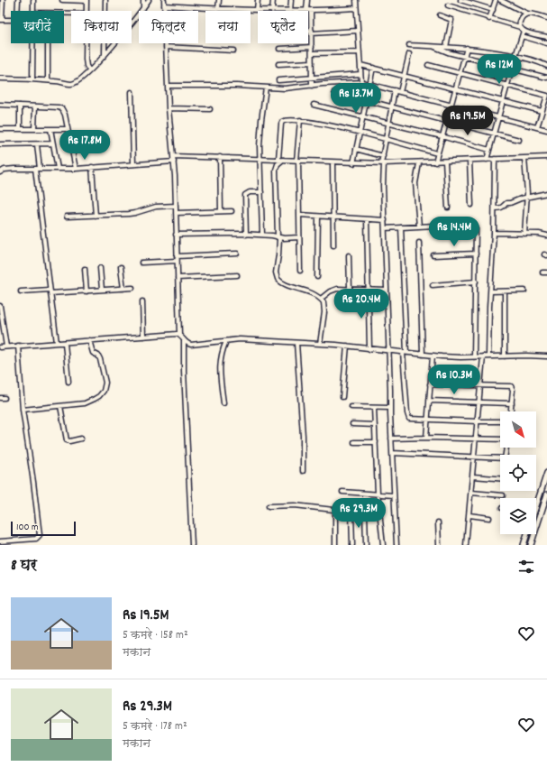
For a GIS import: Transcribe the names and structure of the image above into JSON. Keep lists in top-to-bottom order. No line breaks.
{"scale_bar":"100 m","north":"bottom right","page":{"chip":["खरीदें","किराया","फ़िल्टर","नया","फ़्लैट"],"price":["Rs 12M","Rs 13.7M","Rs 19.5M","Rs 17.8M","Rs 14.4M","Rs 20.4M","Rs 10.3M","Rs 29.3M"],"scale":"100 m","heading":"8 घर","list":[{"name":"Rs 19.5M","note":"5 कमरे · 158 m² · मकान"},{"name":"Rs 29.3M","note":"5 कमरे · 178 m² · मकान"}]}}
